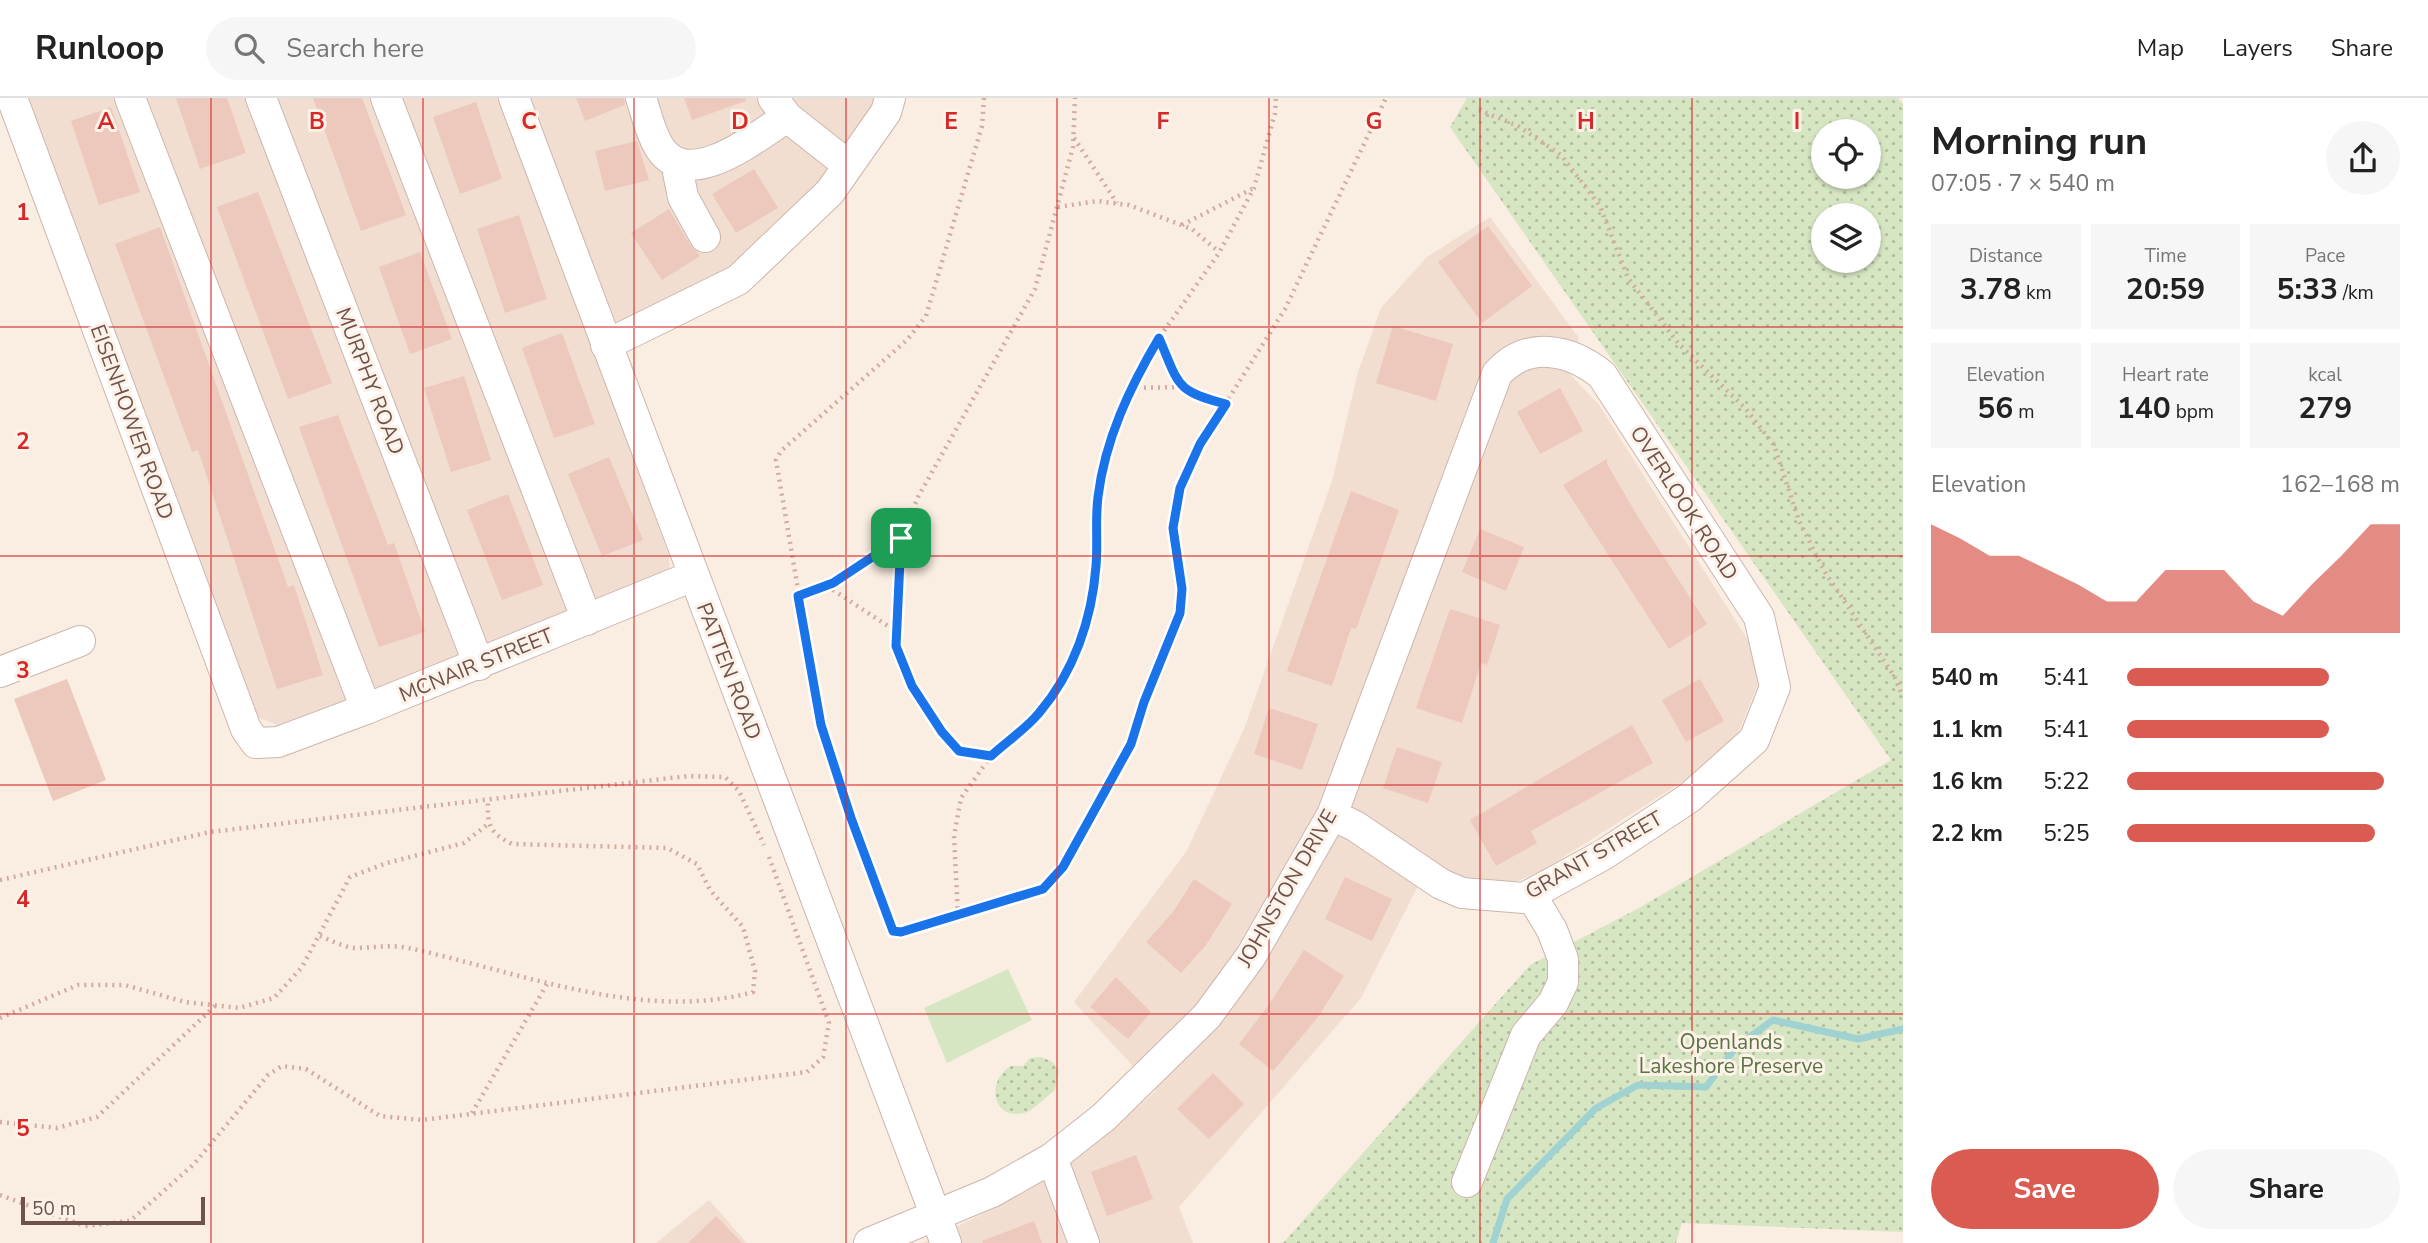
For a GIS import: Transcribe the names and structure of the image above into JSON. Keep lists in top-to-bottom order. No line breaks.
{"streets":{"street":["MURPHY ROAD","EISENHOWER ROAD","OVERLOOK ROAD","MCNAIR STREET","PATTEN ROAD","GRANT STREET","JOHNSTON DRIVE"]},"crossings":[["MURPHY ROAD","MCNAIR STREET"],["EISENHOWER ROAD","MCNAIR STREET"],["OVERLOOK ROAD","GRANT STREET"],["OVERLOOK ROAD","JOHNSTON DRIVE"],["MCNAIR STREET","PATTEN ROAD"],["PATTEN ROAD","JOHNSTON DRIVE"],["GRANT STREET","JOHNSTON DRIVE"]],"parks":["Openlands Lakeshore Preserve"],"scale_bar":"50 m","page":{"header":"Runloop","search":"Search here","nav":["Map","Layers","Share"],"heading":["Morning run","07:05 · 7 × 540 m"],"stats":[["Distance","3.78 km"],["Time","20:59"],["Pace","5:33 /km"],["Elevation","56 m"],["Heart rate","140 bpm"],["kcal","279"]],"chart":["Elevation","162–168 m"],"list":[{"name":"540 m","note":"5:41"},{"name":"1.1 km","note":"5:41"},{"name":"1.6 km","note":"5:22"},{"name":"2.2 km","note":"5:25"}],"buttons":["Save","Share"],"scale":"50 m"},"grid":{"columns":["A","B","C","D","E","F","G","H","I"],"rows":["1","2","3","4","5"]}}
